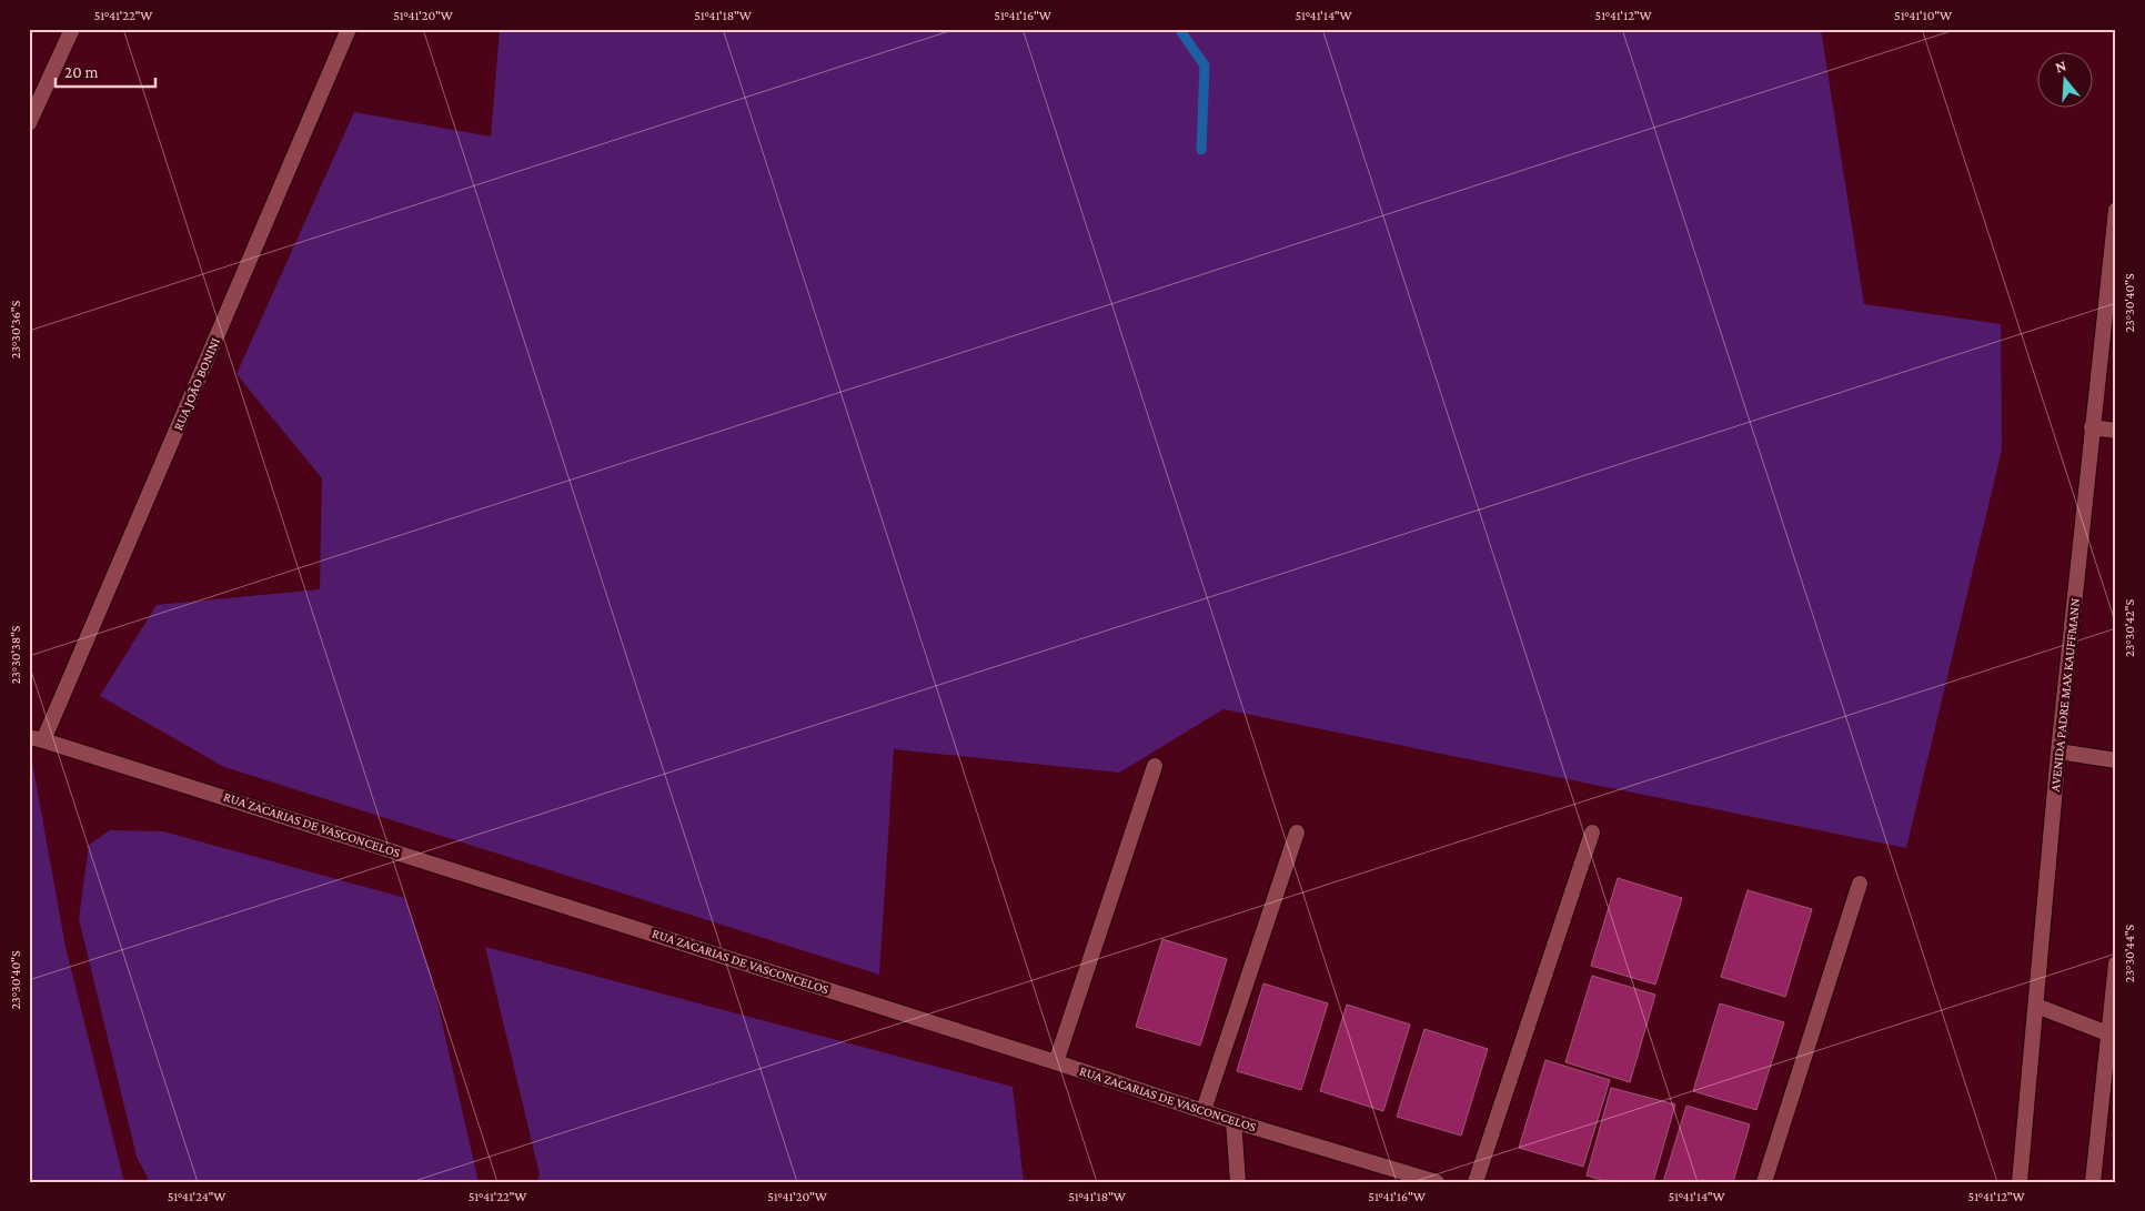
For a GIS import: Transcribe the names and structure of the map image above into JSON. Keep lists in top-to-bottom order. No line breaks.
{"streets":{"street":["RUA JOÃO BONINI","AVENIDA PADRE MAX KAUFFMANN","RUA ZACARIAS DE VASCONCELOS"]},"crossings":[["RUA JOÃO BONINI","RUA ZACARIAS DE VASCONCELOS"]],"scale_bar":"20 m","north":"top","coordinates":["51°41'22\"W","51°41'20\"W","51°41'18\"W","51°41'16\"W","51°41'14\"W","51°41'12\"W","51°41'10\"W","23°30'40\"S","23°30'36\"S","23°30'42\"S","23°30'38\"S","23°30'44\"S","51°41'24\"W"]}
